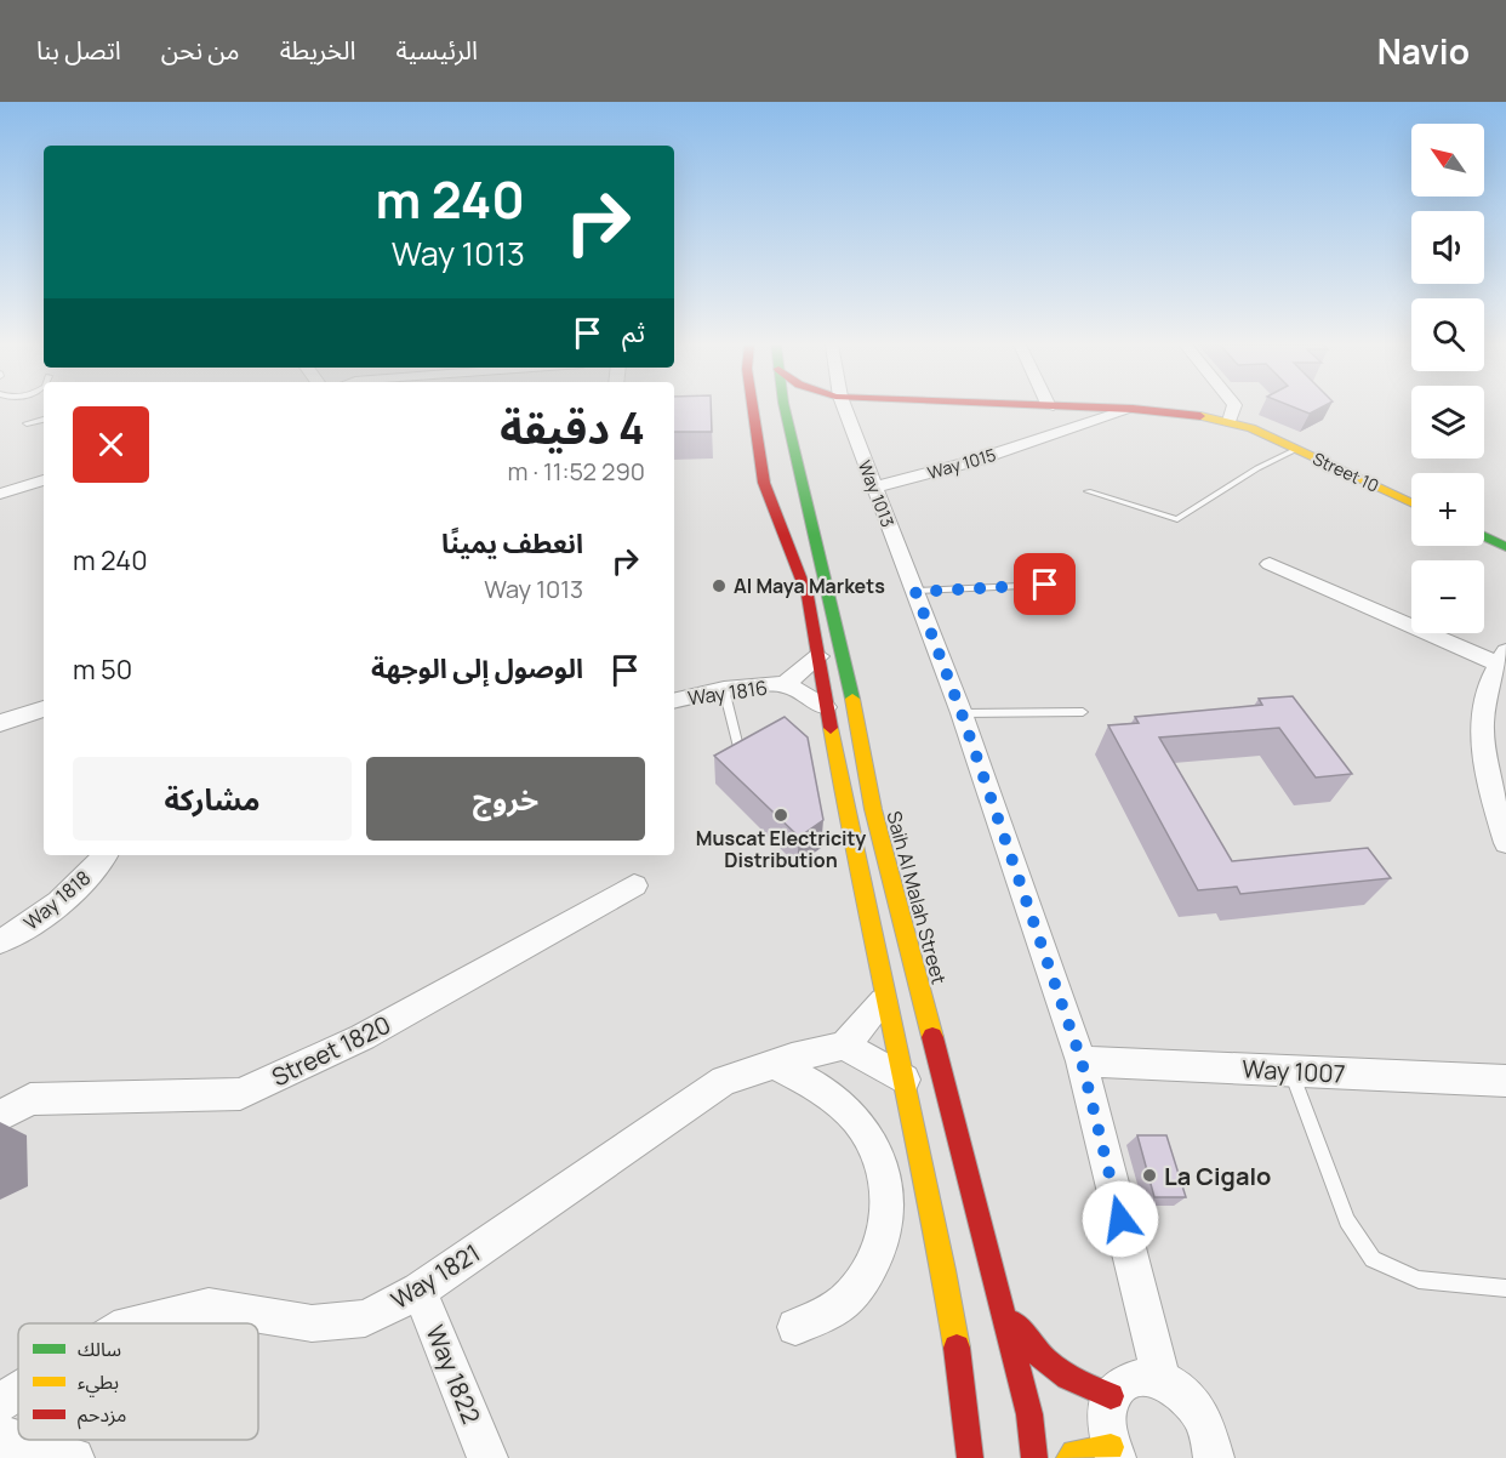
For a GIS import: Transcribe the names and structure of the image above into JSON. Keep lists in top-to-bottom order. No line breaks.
{"streets":{"street":["Way 1015","Street 10","Way 1013","Way 1816","Saih Al Malah Street","Way 1818","Street 1820","Way 1007","Way 1821","Way 1822"]},"crossings":[["Way 1015","Street 10"],["Way 1015","Way 1013"],["Way 1013","Way 1007"],["Way 1821","Way 1822"]],"places":["Al Maya Markets","Muscat Electricity Distribution","La Cigalo"],"legend":["سالك","بطيء","مزدحم"],"north":"top left","page":{"header":"Navio","nav":["الرئيسية","الخريطة","من نحن","اتصل بنا"],"map_buttons":["+","−"],"turn":["240 m","Way 1013"],"then":"ثم","heading":["4 دقيقة","290 m · 11:52"],"list":[{"name":"انعطف يمينًا","note":"Way 1013","value":"240 m"},{"name":"الوصول إلى الوجهة","value":"50 m"}],"buttons":["خروج","مشاركة"]}}
